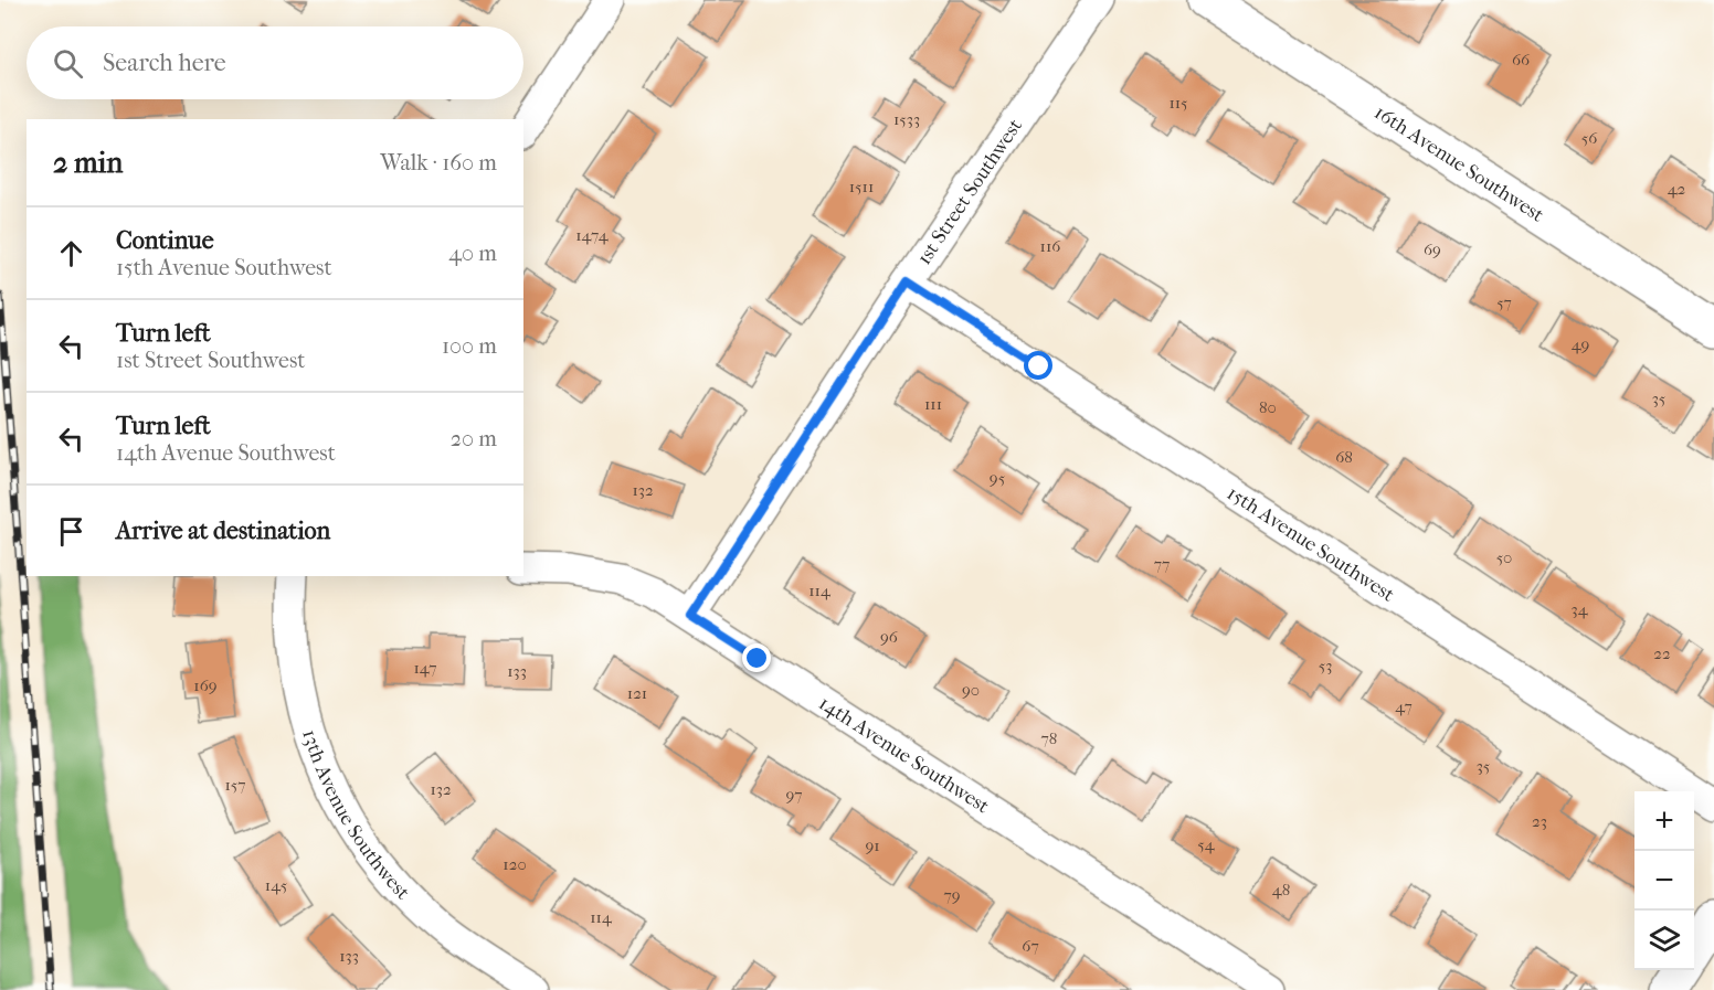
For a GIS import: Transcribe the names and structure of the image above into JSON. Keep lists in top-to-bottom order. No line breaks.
{"streets":{"street":["16th Avenue Southwest","1st Street Southwest","15th Avenue Southwest","14th Avenue Southwest","13th Avenue Southwest"]},"crossings":[["1st Street Southwest","15th Avenue Southwest"],["1st Street Southwest","14th Avenue Southwest"]],"house_numbers":["66","115","1533","56","1511","42","1474","116","69","57","49","35","111","80","68","95","132","50","77","114","34","96","22","53","147","133","169","90","121","47","78","35","157","132","97","23","54","91","120","145","48","79","114","67","133"],"page":{"search":"Search here","heading":["2 min","Walk · 160 m"],"list":[["Continue","15th Avenue Southwest","40 m"],["Turn left","1st Street Southwest","100 m"],["Turn left","14th Avenue Southwest","20 m"],"Arrive at destination"],"map_buttons":["+","−"]}}
